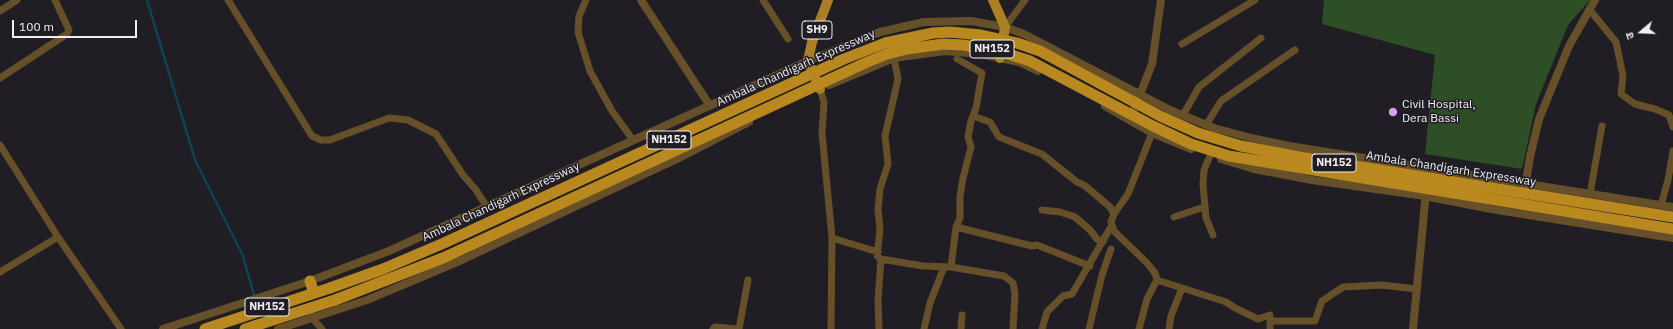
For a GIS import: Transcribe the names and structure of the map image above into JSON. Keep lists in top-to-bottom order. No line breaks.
{"streets":{"highway":["NH152","Ambala Chandigarh Expressway"],"main road":["SH9"]},"places":["Civil Hospital, Dera Bassi"],"scale_bar":"100 m","north":"left"}
